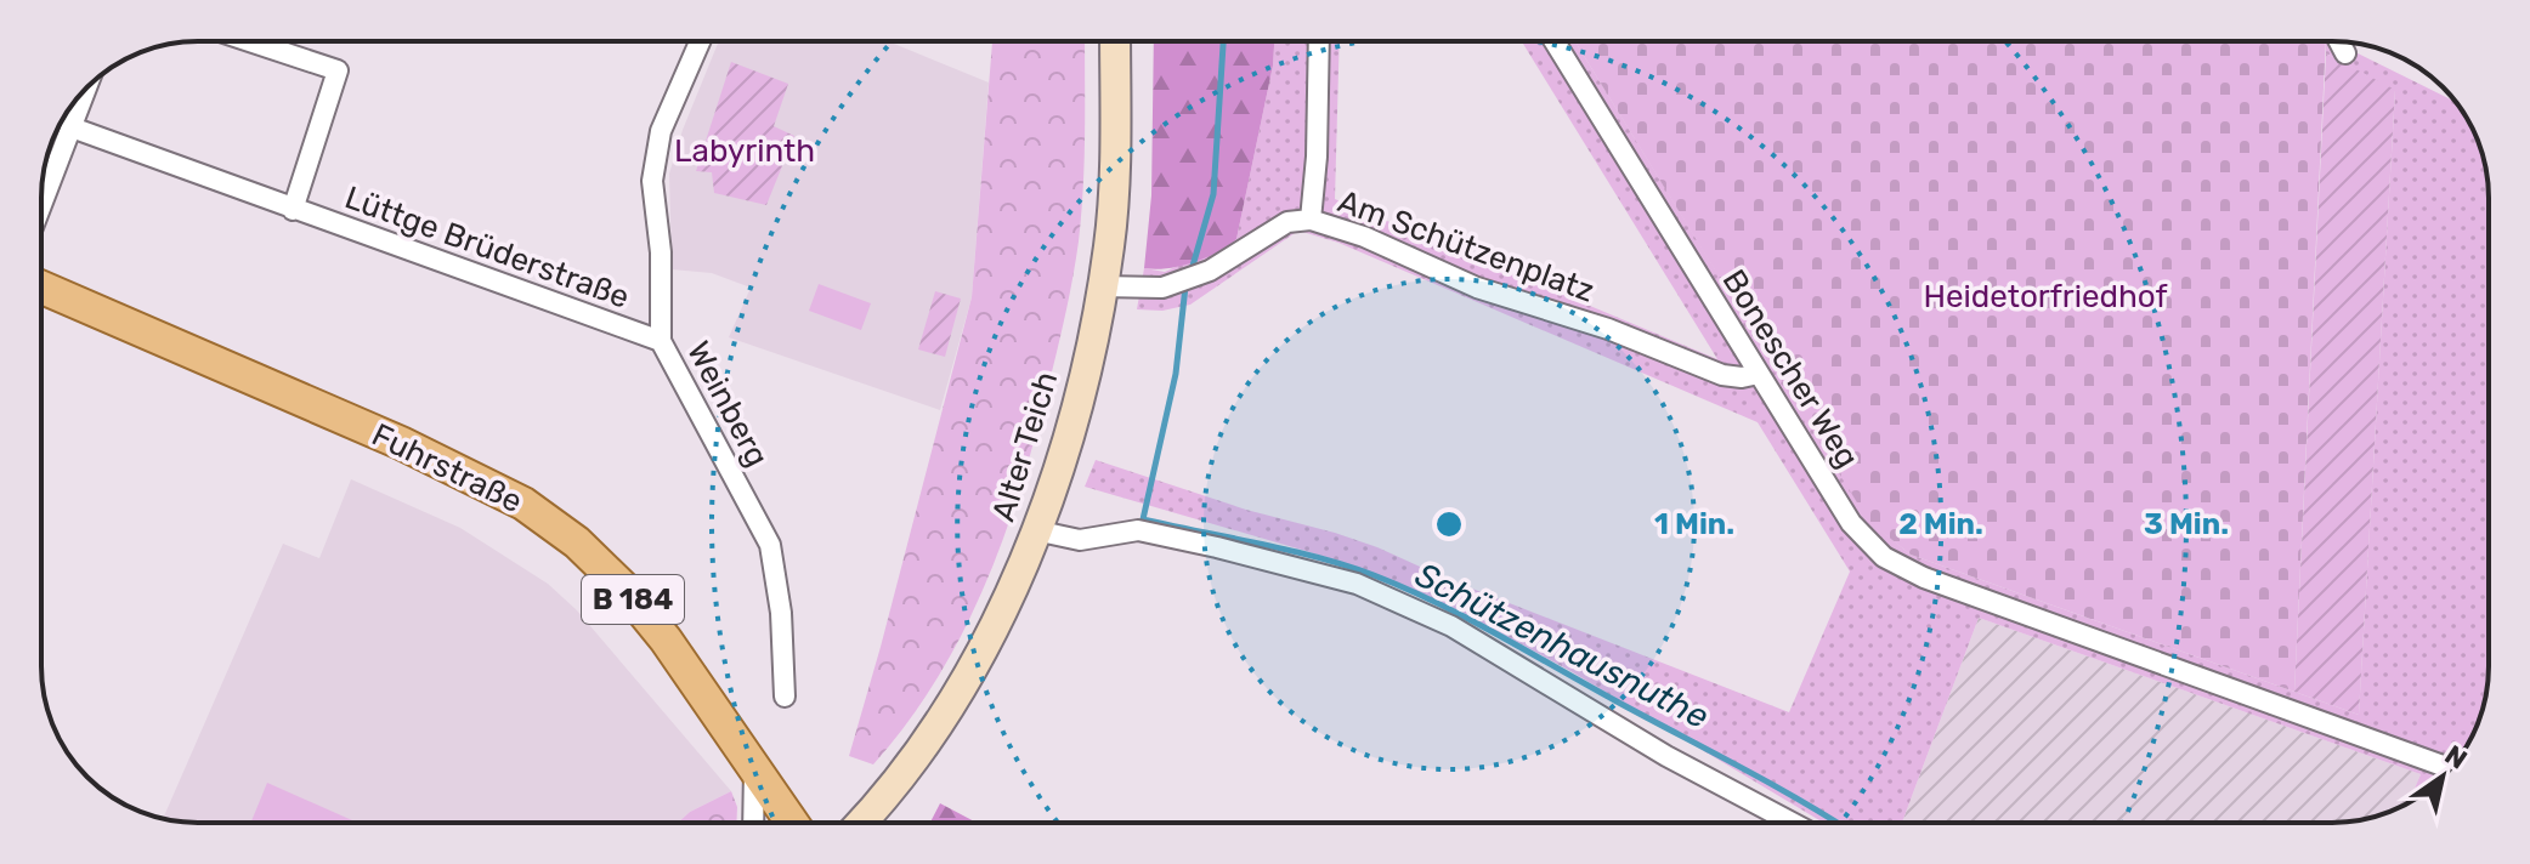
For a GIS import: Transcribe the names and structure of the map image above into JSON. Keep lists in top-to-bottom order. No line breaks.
{"streets":{"main road":["Alter Teich","Fuhrstraße","B 184"],"street":["Am Schützenplatz","Lüttge Brüderstraße","Bonescher Weg","Weinberg"]},"crossings":[["Am Schützenplatz","Bonescher Weg"],["Am Schützenplatz","Alter Teich"],["Lüttge Brüderstraße","Weinberg"]],"water":["Schützenhausnuthe"],"parks":["Labyrinth","Heidetorfriedhof"],"north":"top right","rings":["1 Min.","2 Min.","3 Min."]}
